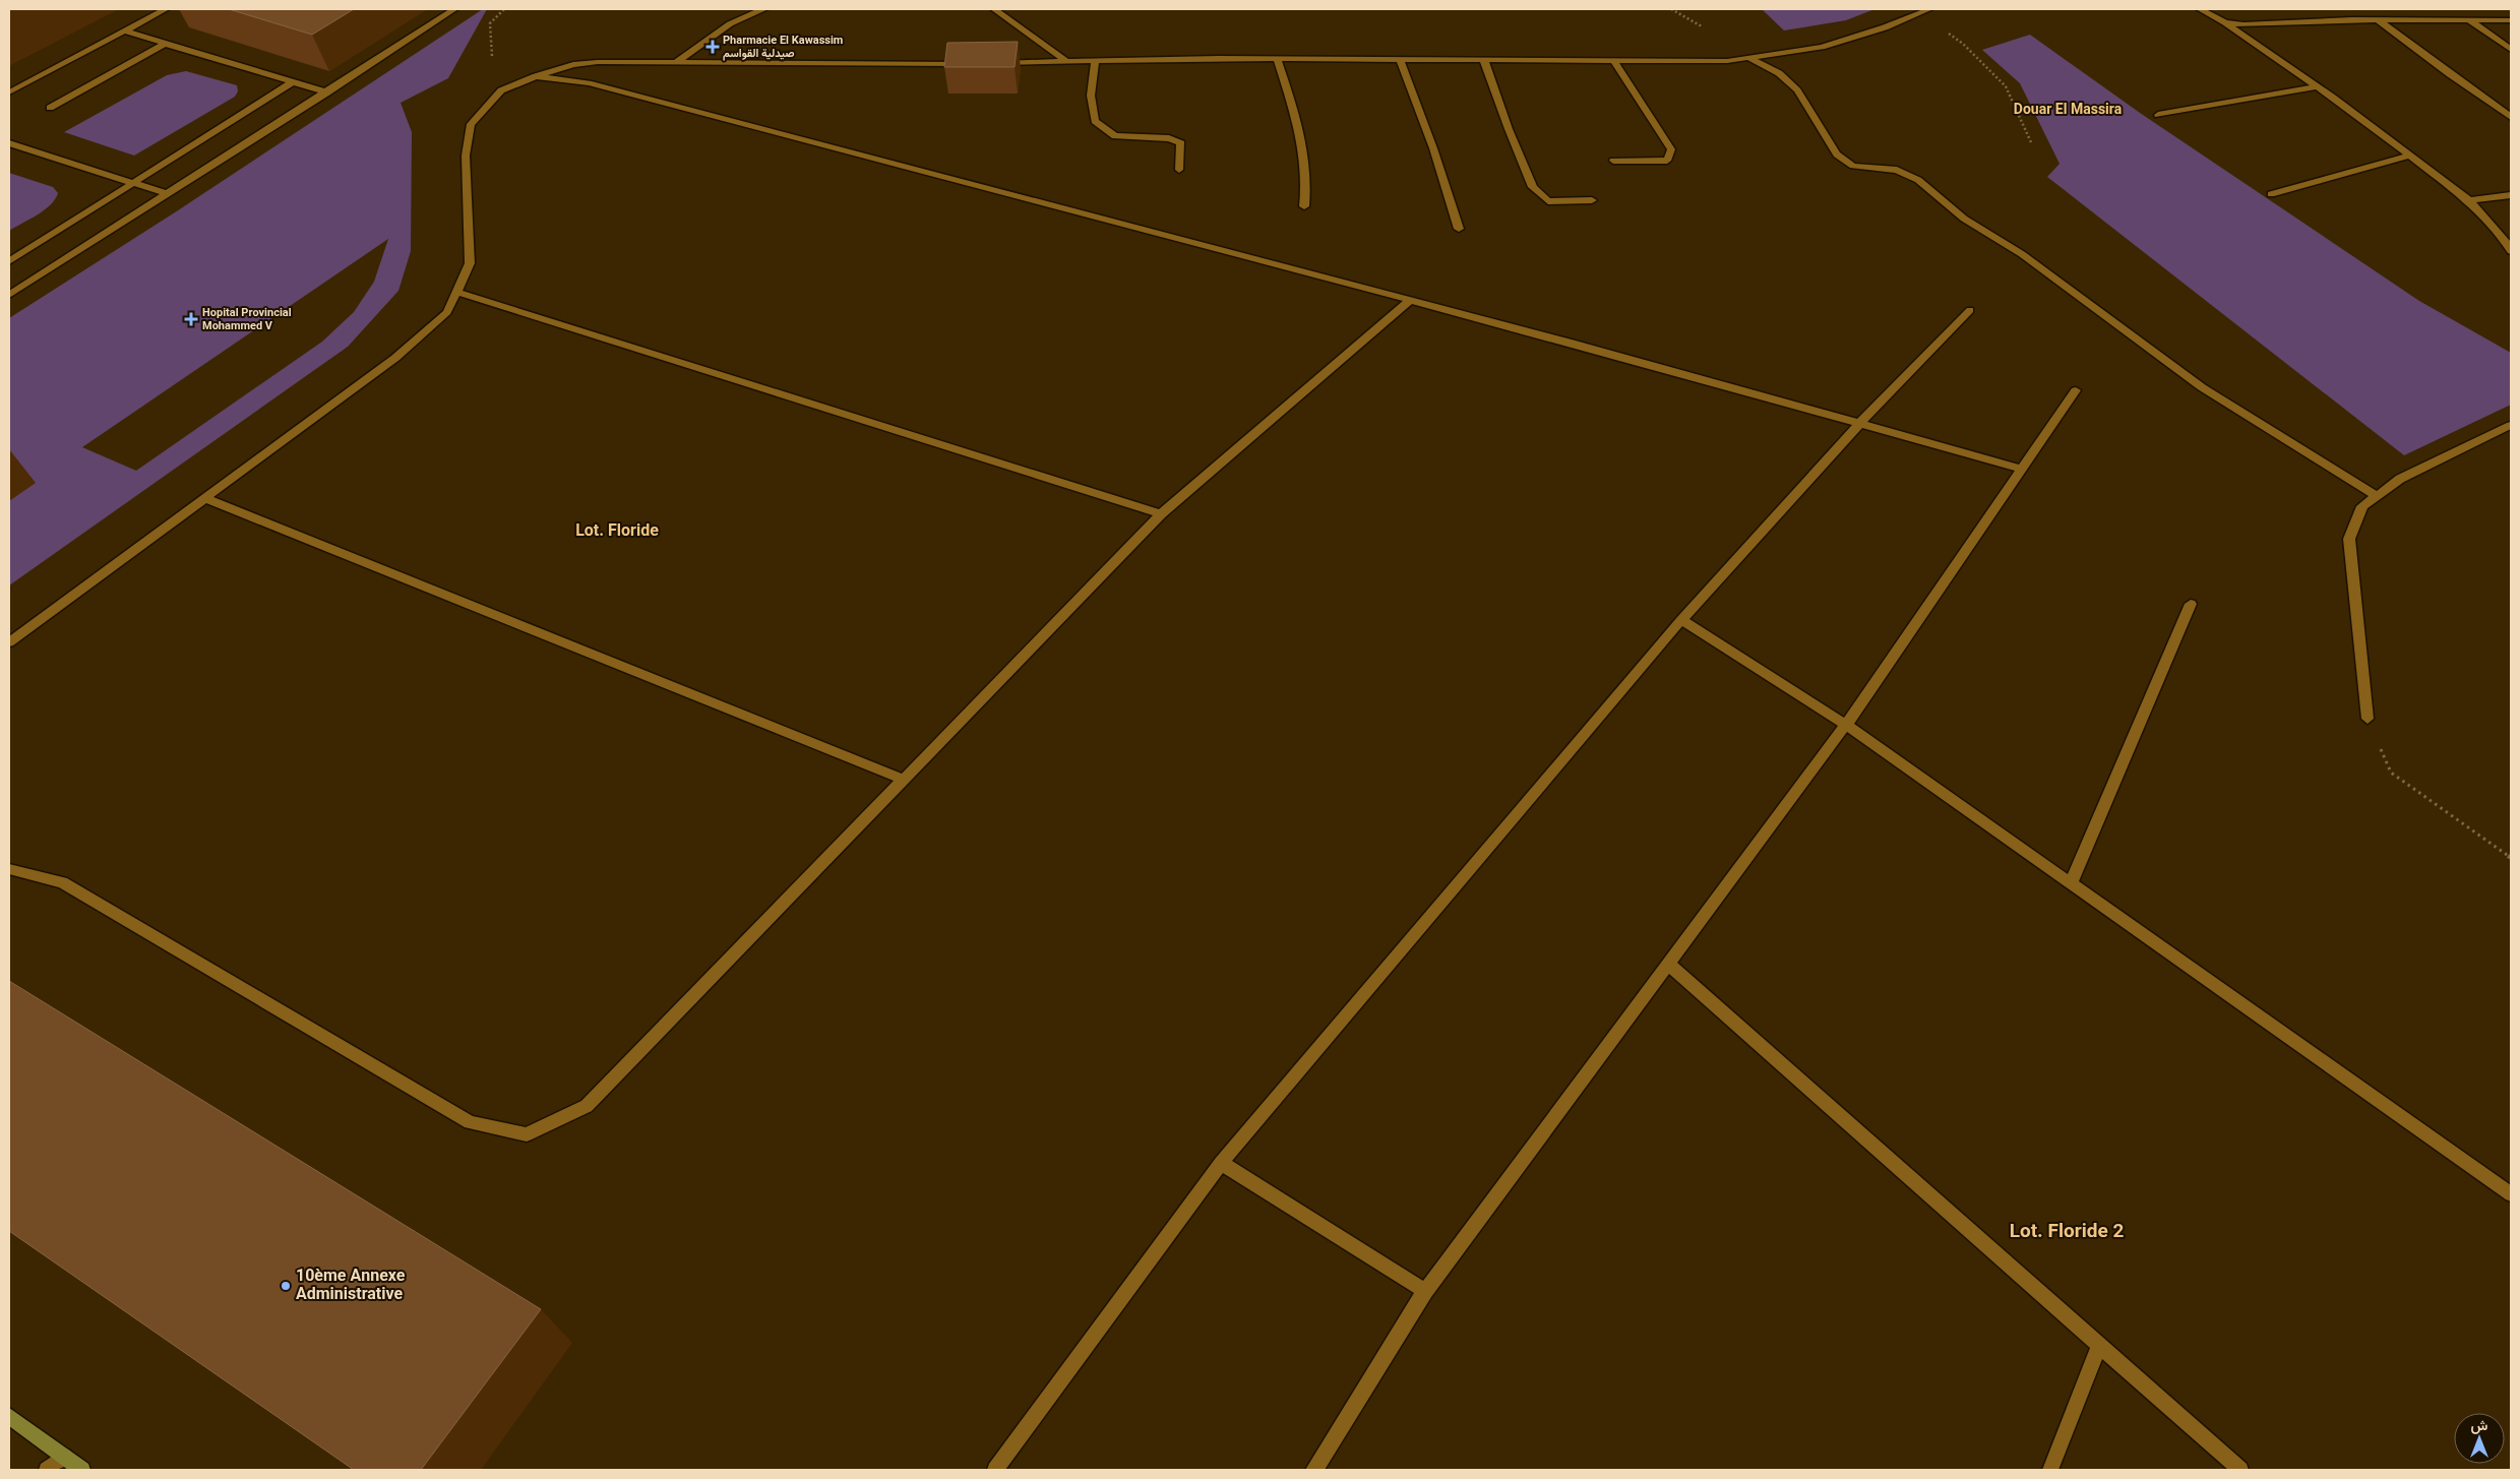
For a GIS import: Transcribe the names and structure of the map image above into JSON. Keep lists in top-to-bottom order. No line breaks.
{"districts":["Douar El Massira","Lot. Floride","Lot. Floride 2"],"places":{"health":["Pharmacie El Kawassim صيدلية القواسم","Hopital Provincial Mohammed V"],"other":["10ème Annexe Administrative"]},"north":"top"}
